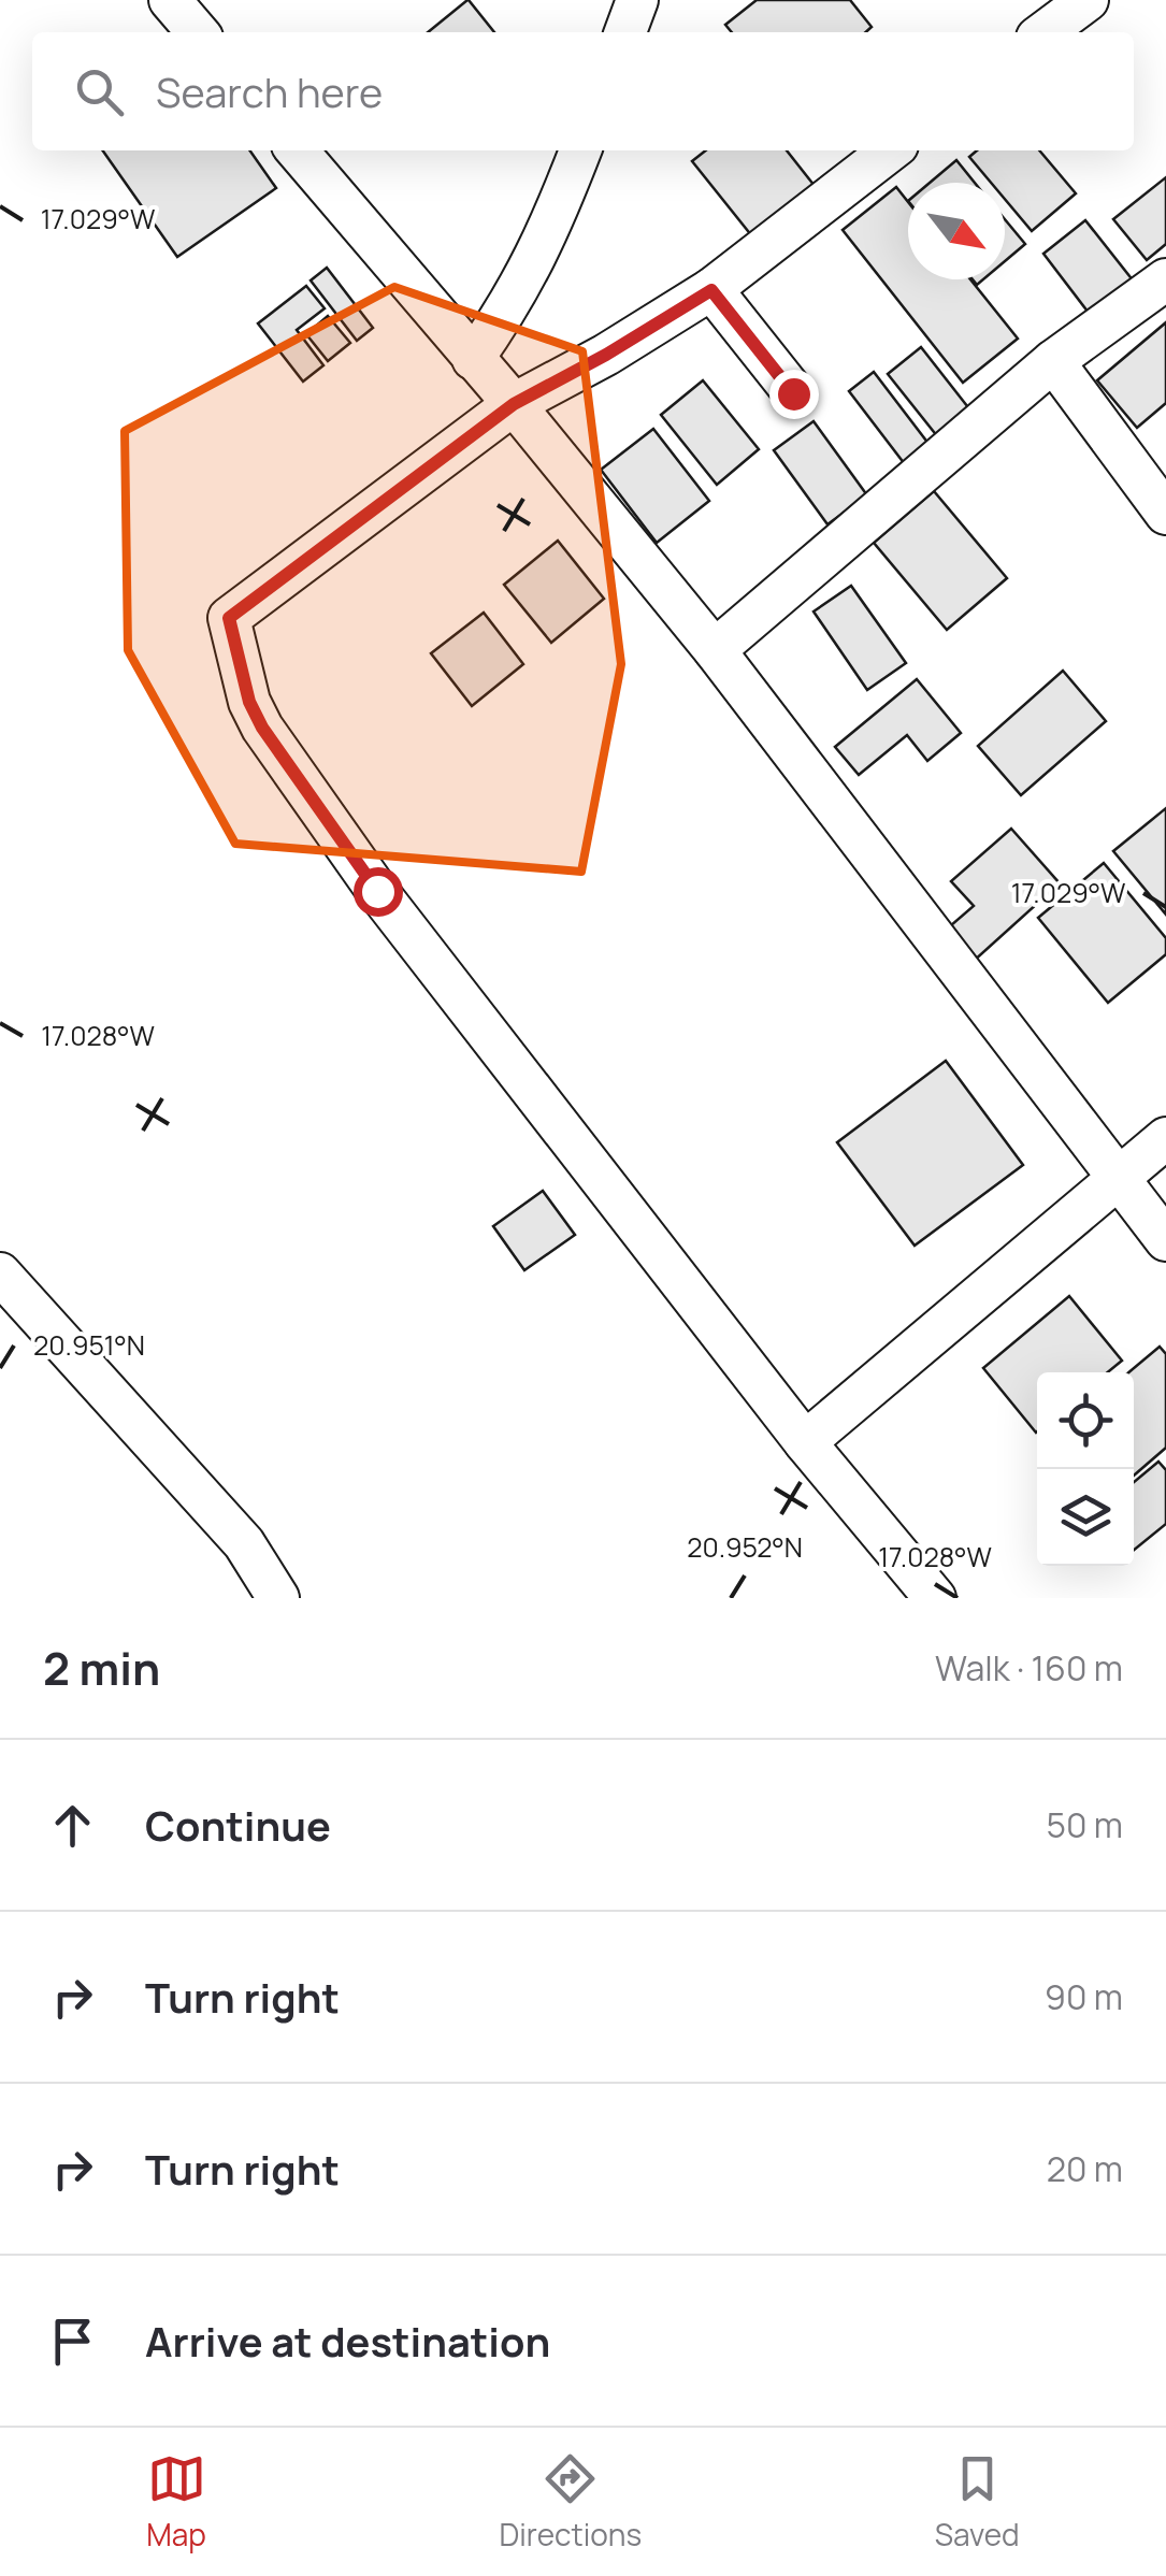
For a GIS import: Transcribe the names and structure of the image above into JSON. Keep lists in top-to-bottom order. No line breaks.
{"north":"bottom right","page":{"search":"Search here","heading":["2 min","Walk · 160 m"],"list":[["Continue","50 m"],["Turn right","90 m"],["Turn right","20 m"],"Arrive at destination"],"nav":["Map","Directions","Saved"]},"coordinates":["17.029°W","17.028°W","20.951°N","20.952°N"]}
